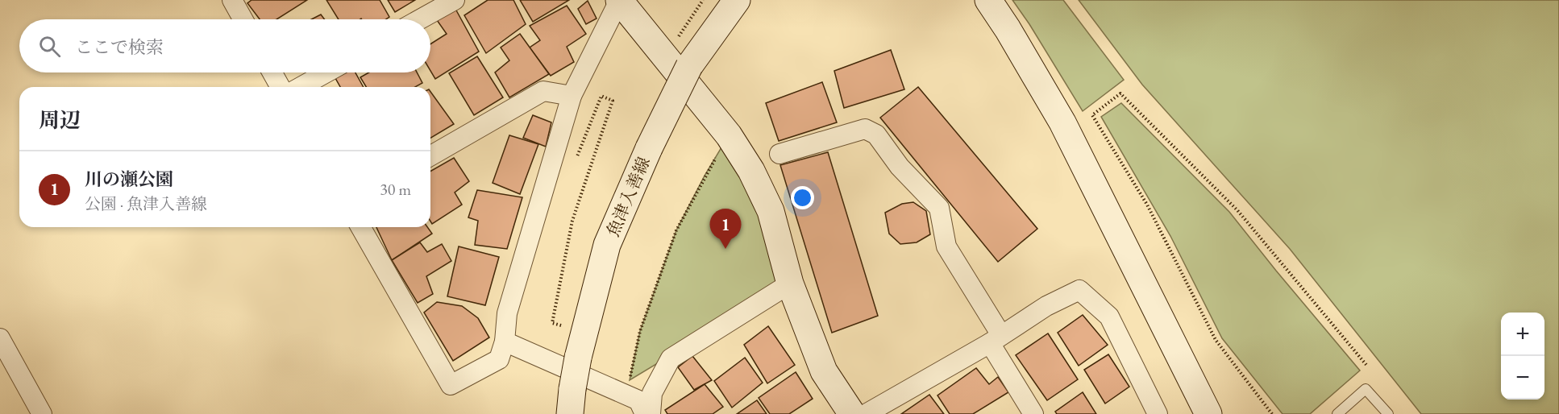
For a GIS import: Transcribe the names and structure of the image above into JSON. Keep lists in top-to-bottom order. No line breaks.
{"streets":{"street":["魚津入善線"]},"page":{"search":"ここで検索","heading":"周辺","list":[{"mark":"1","name":"川の瀬公園","note":"公園 · 魚津入善線","value":"30 m"}],"pins":"1","map_buttons":["+","−"]}}
